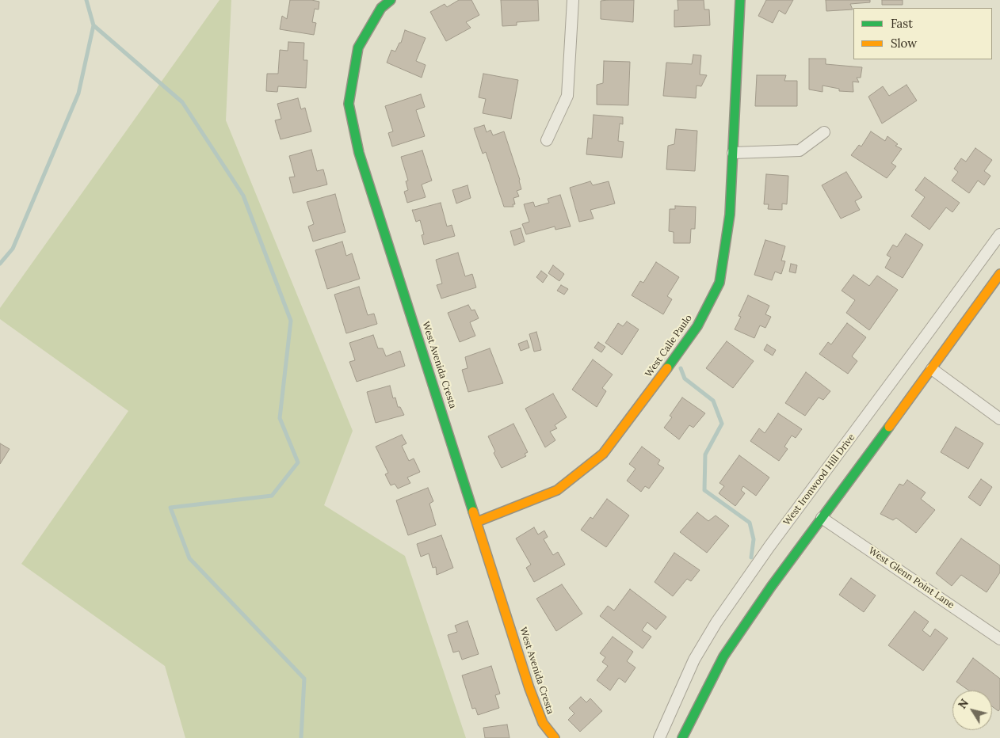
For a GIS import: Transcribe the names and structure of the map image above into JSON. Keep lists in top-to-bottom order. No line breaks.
{"streets":{"street":["West Calle Paulo","West Avenida Cresta","West Ironwood Hill Drive","West Glenn Point Lane"]},"crossings":[["West Calle Paulo","West Avenida Cresta"]],"legend":["Fast","Slow"],"north":"top left"}
